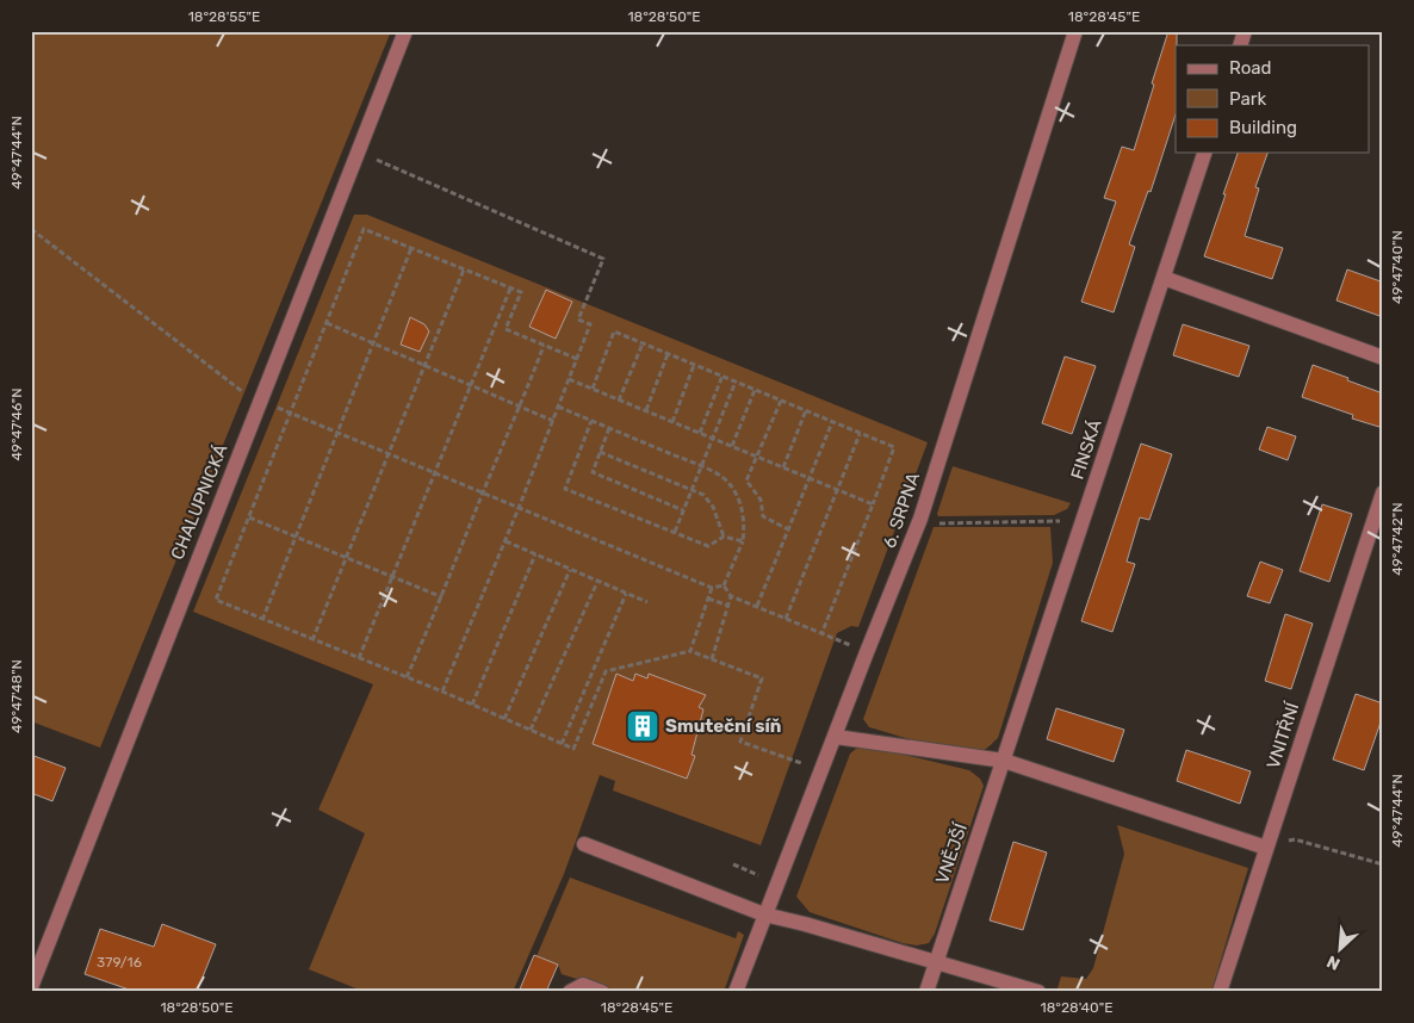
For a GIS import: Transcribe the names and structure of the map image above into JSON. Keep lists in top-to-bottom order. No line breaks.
{"streets":{"street":["FINSKÁ","CHALUPNICKÁ","6. SRPNA","VNITŘNÍ","VNĚJŠÍ"]},"crossings":[["FINSKÁ","VNĚJŠÍ"]],"places":{"building":["Smuteční síň"]},"house_numbers":["379/16"],"legend":["Road","Park","Building"],"north":"bottom left","coordinates":["18°28'55\"E","18°28'50\"E","18°28'45\"E","49°47'44\"N","49°47'40\"N","49°47'46\"N","49°47'42\"N","49°47'48\"N","18°28'40\"E"]}
